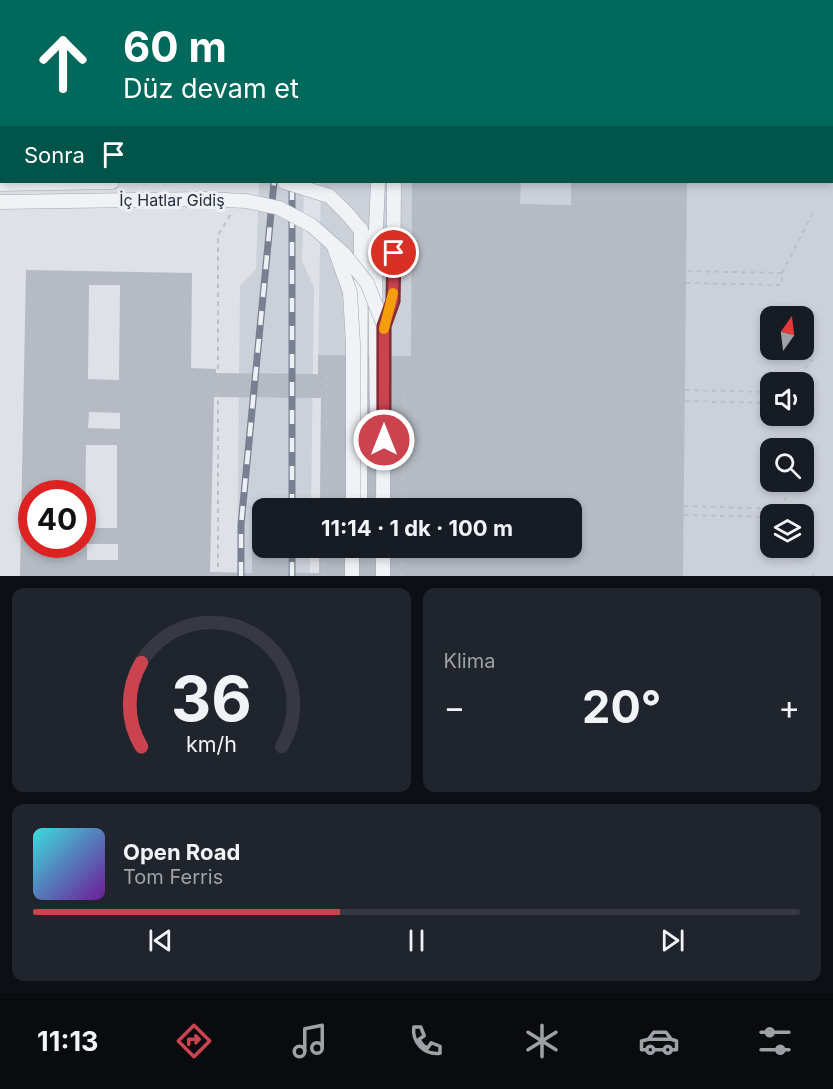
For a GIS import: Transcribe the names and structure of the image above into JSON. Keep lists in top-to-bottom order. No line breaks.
{"streets":{"street":["İç Hatlar Gidiş"]},"north":"top","page":{"turn":["60 m","Düz devam et"],"then":"Sonra","limit":"40","trip":"11:14 · 1 dk · 100 m","tile":"Klima","heat":["−","20°","+"],"song":["Open Road","Tom Ferris"],"tabs":"11:13","gauge":["36","km/h"]}}
